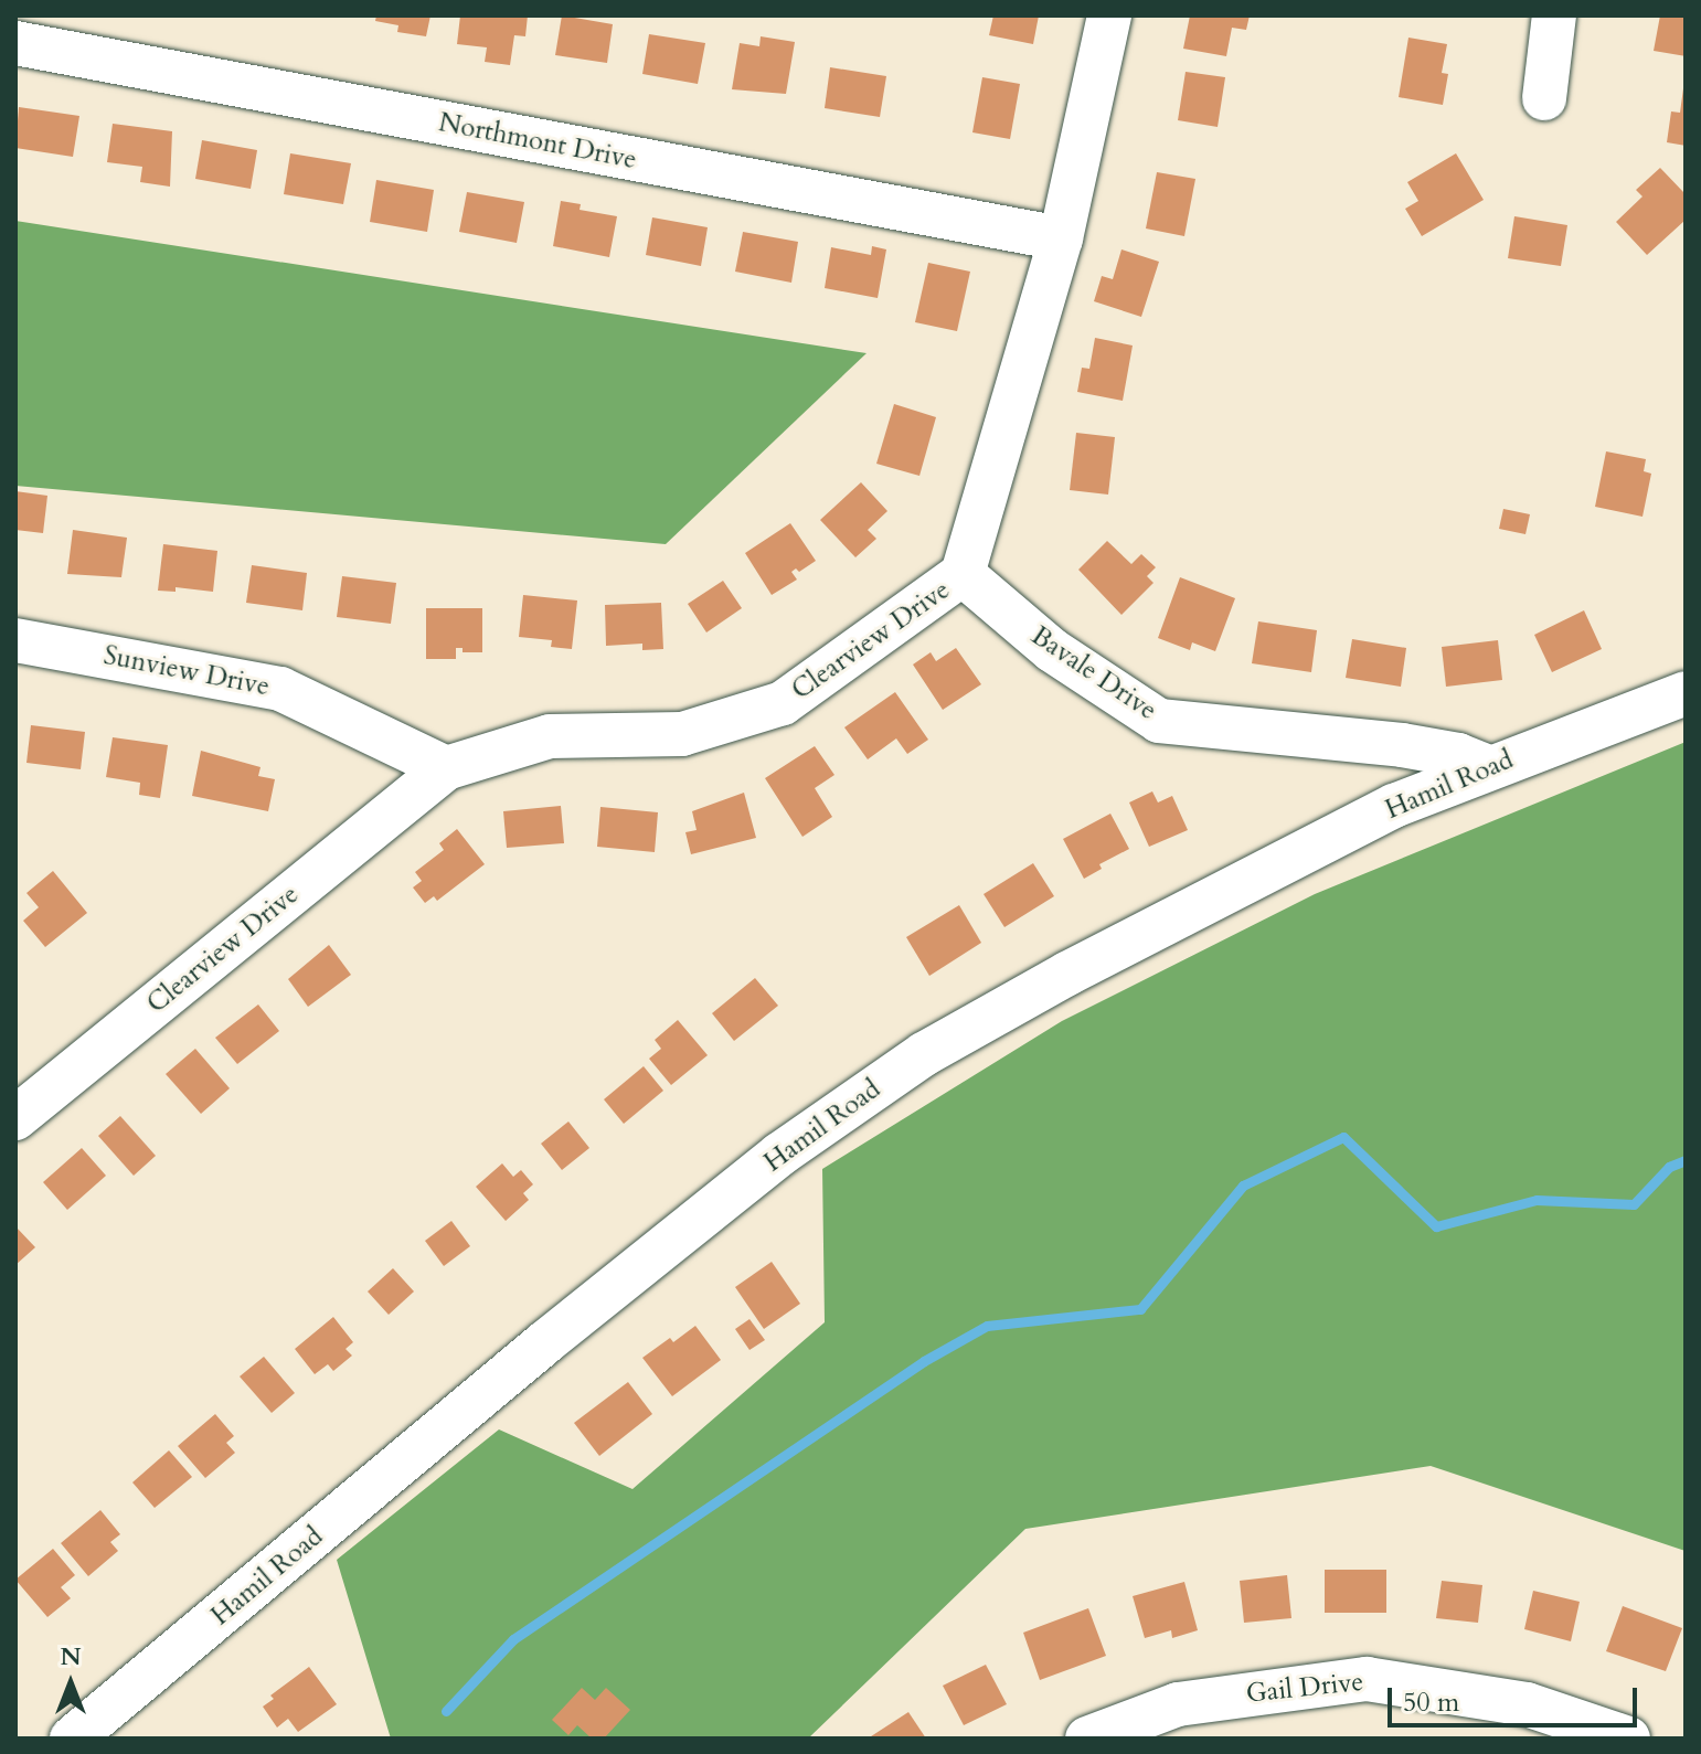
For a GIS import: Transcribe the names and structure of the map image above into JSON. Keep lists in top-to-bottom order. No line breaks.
{"streets":{"street":["Northmont Drive","Clearview Drive","Sunview Drive","Bavale Drive","Hamil Road","Gail Drive"]},"crossings":[["Northmont Drive","Clearview Drive"],["Clearview Drive","Sunview Drive"],["Clearview Drive","Bavale Drive"],["Bavale Drive","Hamil Road"]],"scale_bar":"50 m","north":"top"}
